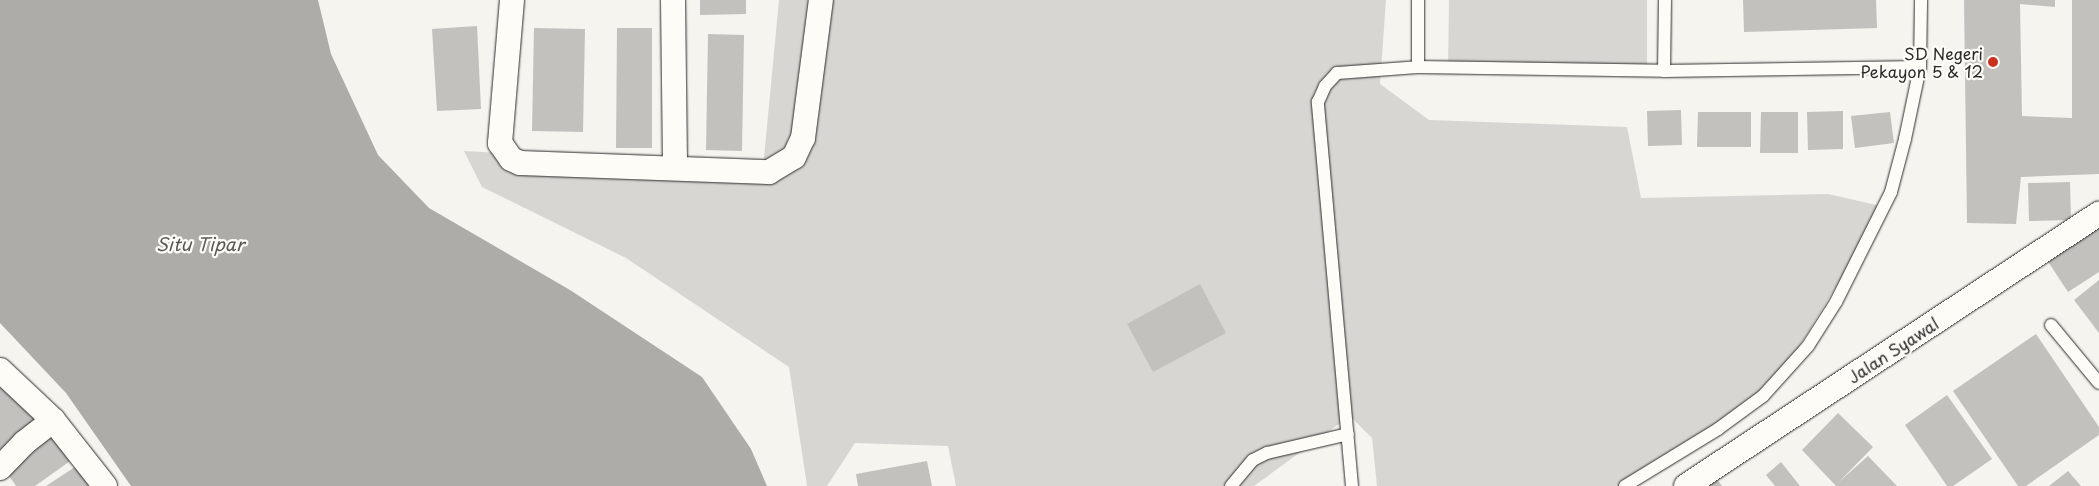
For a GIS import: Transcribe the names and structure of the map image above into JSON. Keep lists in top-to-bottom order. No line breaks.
{"streets":{"street":["Jalan Syawal"]},"water":["Situ Tipar"],"places":["SD Negeri Pekayon 5 & 12"]}
